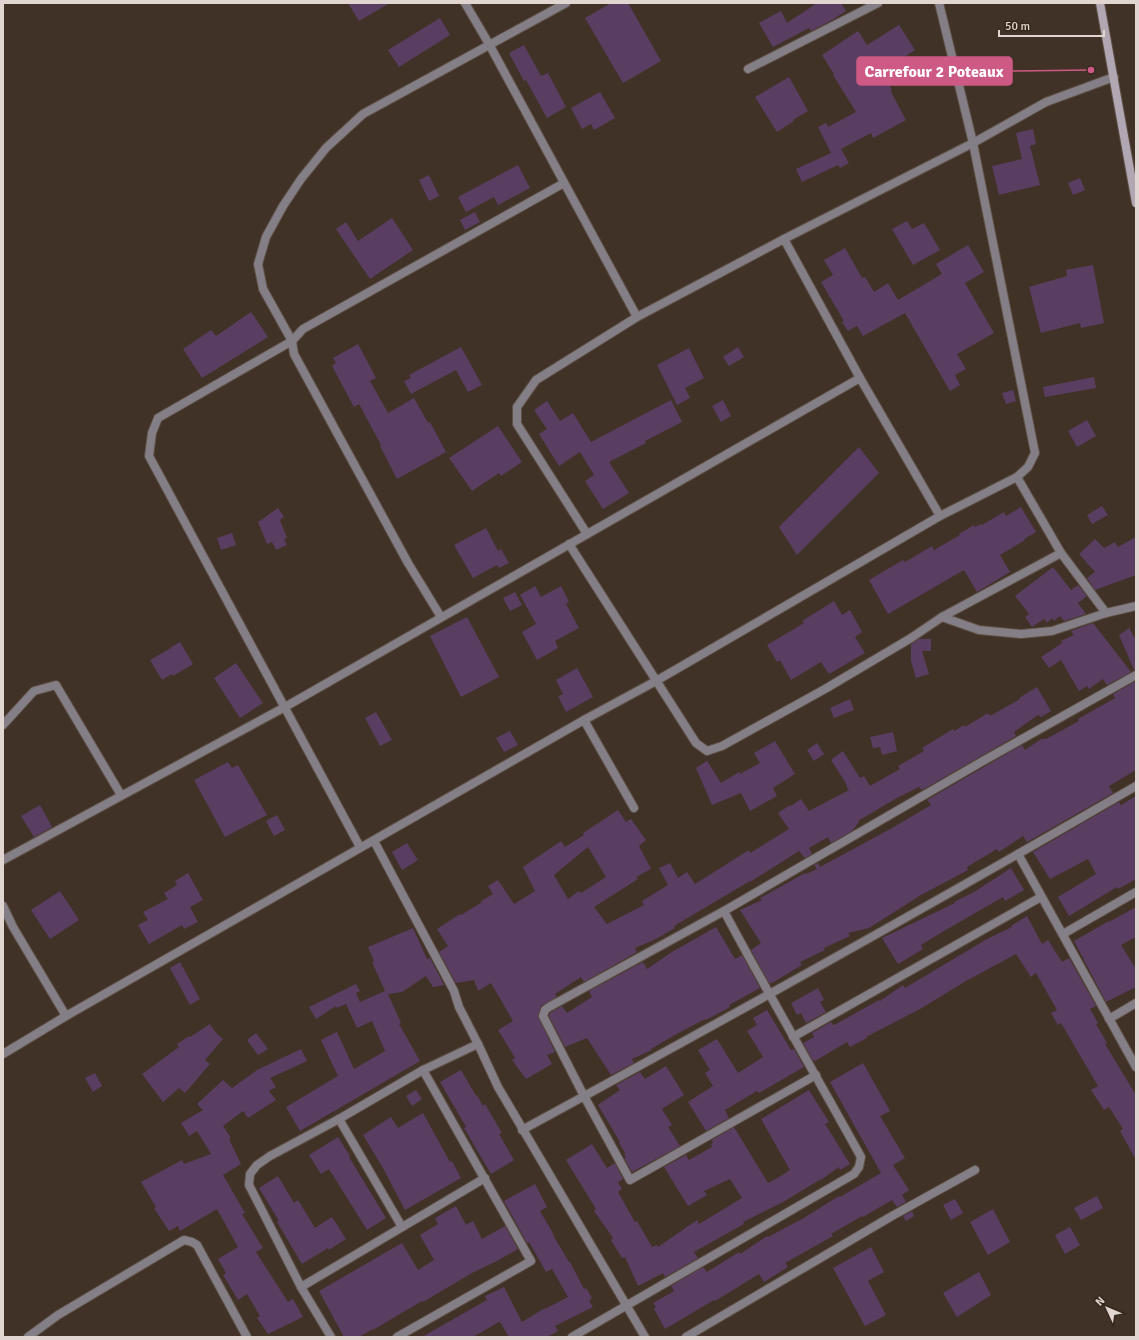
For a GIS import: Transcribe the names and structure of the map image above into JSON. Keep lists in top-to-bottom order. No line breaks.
{"places":["Carrefour 2 Poteaux"],"scale_bar":"50 m","north":"top left"}
